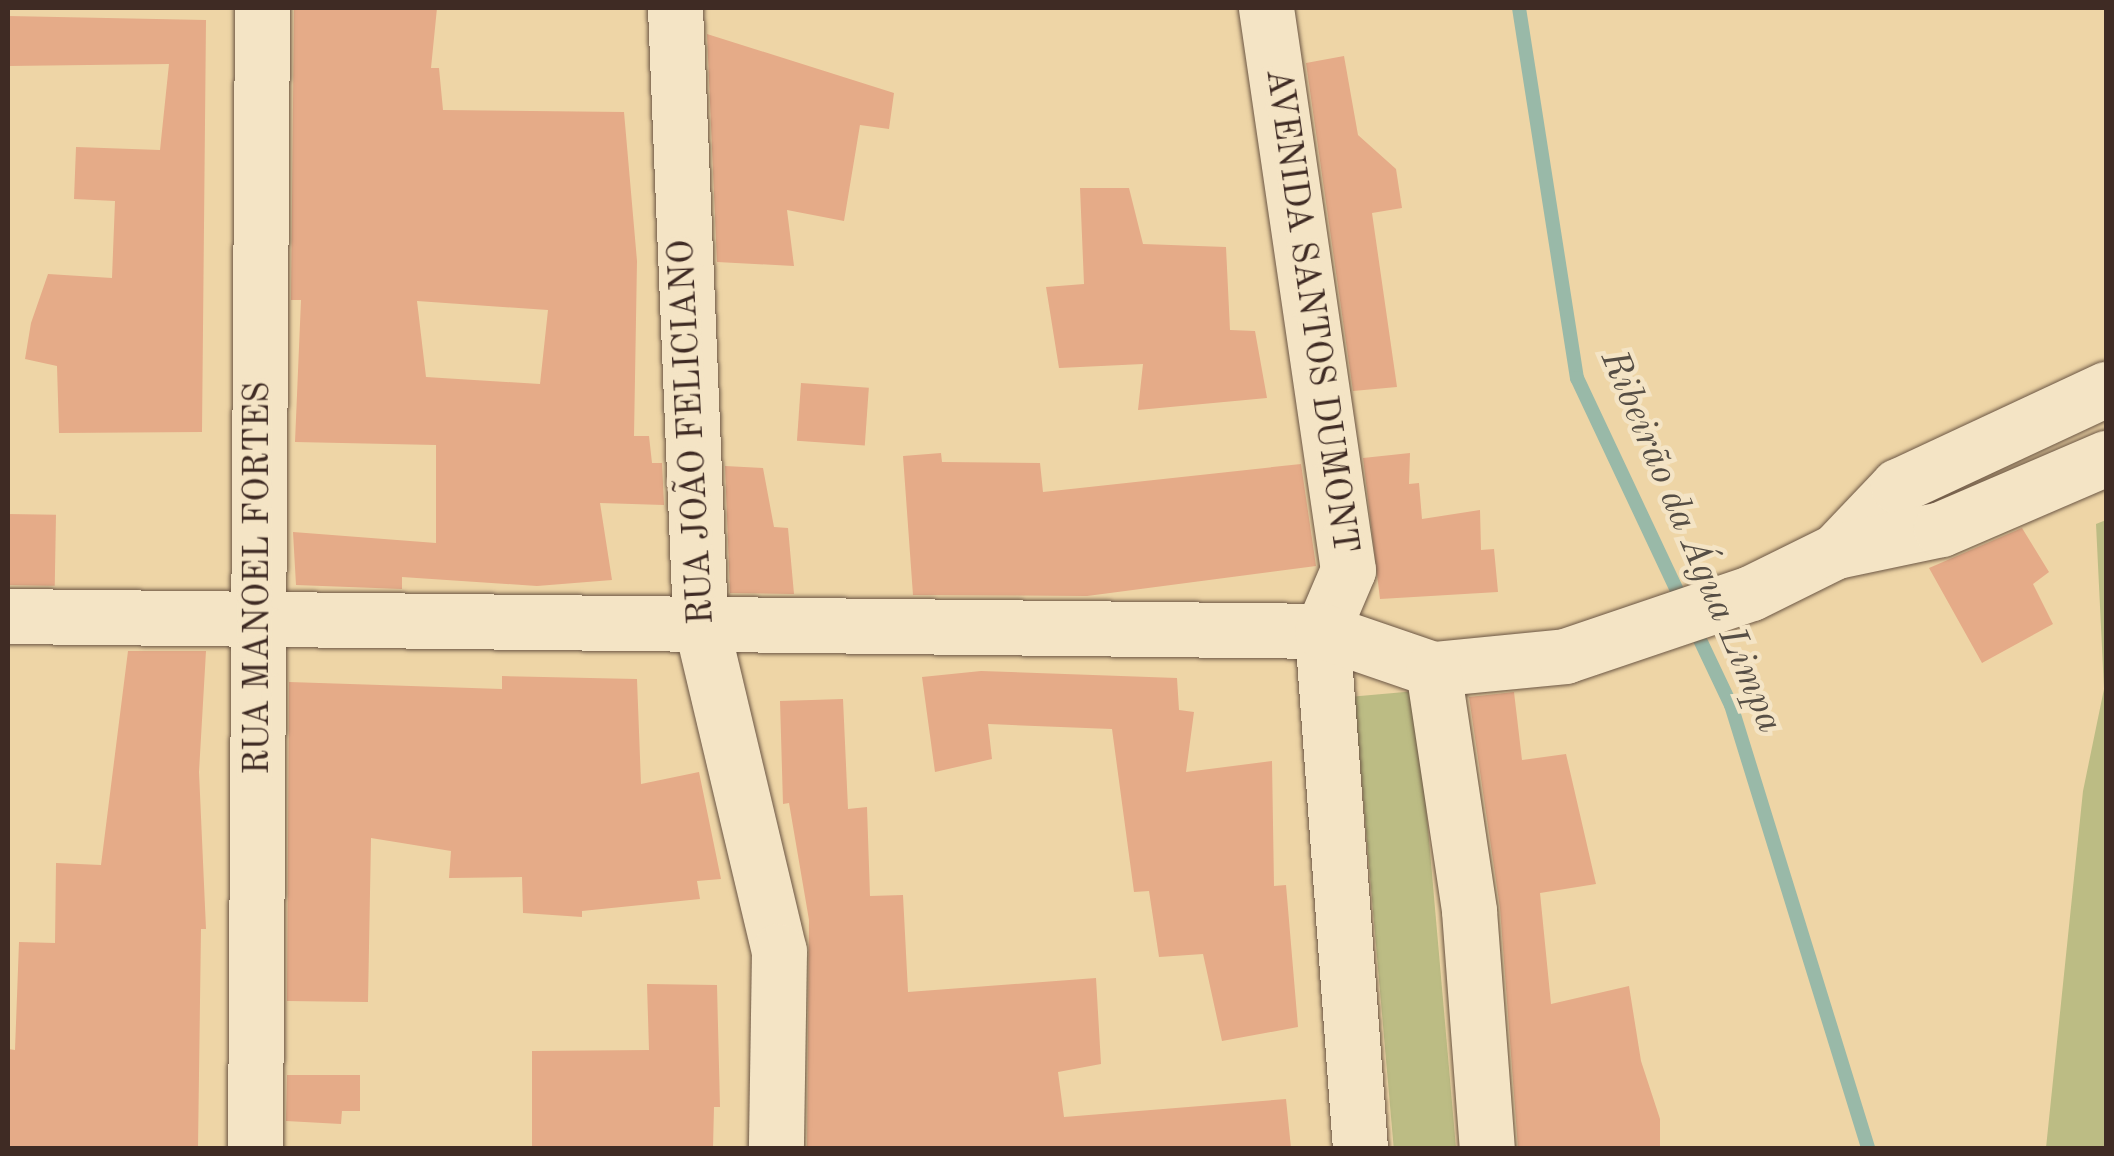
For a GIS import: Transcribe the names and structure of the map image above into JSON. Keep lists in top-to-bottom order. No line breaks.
{"streets":{"street":["AVENIDA SANTOS DUMONT","RUA JOÃO FELICIANO","RUA MANOEL FORTES"]},"water":["Ribeirão da Água Limpa"]}
